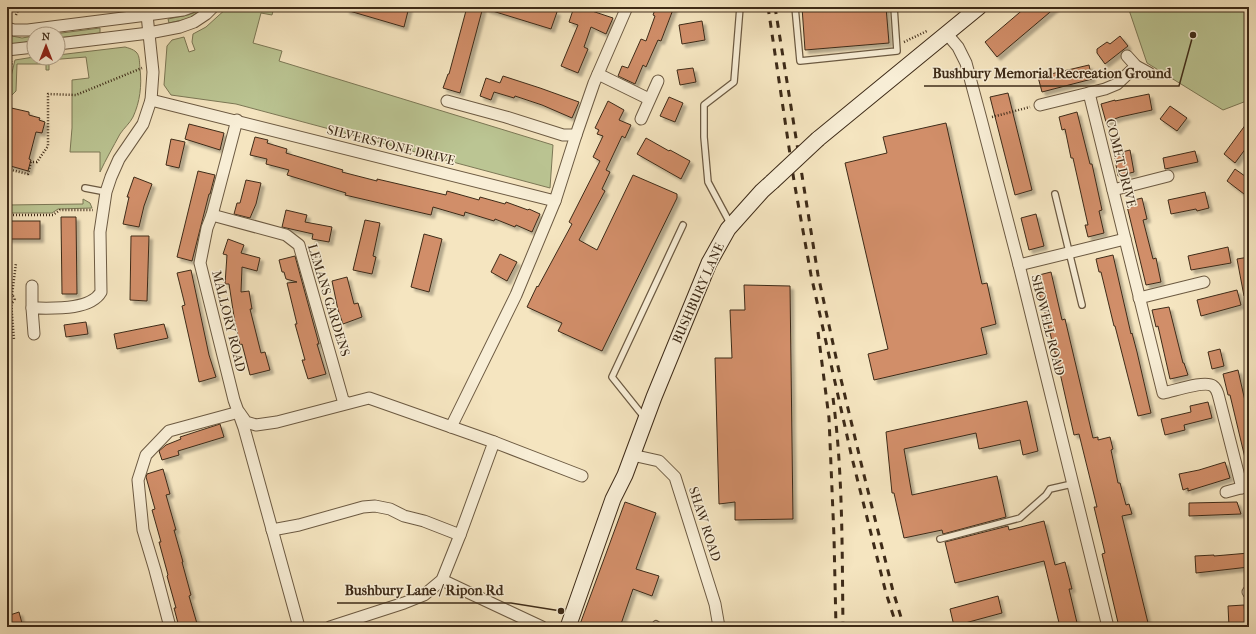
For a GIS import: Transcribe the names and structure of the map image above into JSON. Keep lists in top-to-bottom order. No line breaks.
{"streets":{"street":["SILVERSTONE DRIVE","COMET DRIVE","BUSHBURY LANE","LEMANS GARDENS","MALLORY ROAD","SHOWELL ROAD","SHAW ROAD"]},"crossings":[["SILVERSTONE DRIVE","MALLORY ROAD"],["BUSHBURY LANE","SHOWELL ROAD"],["BUSHBURY LANE","SHAW ROAD"],["LEMANS GARDENS","MALLORY ROAD"]],"places":["Bushbury Memorial Recreation Ground","Bushbury Lane / Ripon Rd"],"north":"top"}
